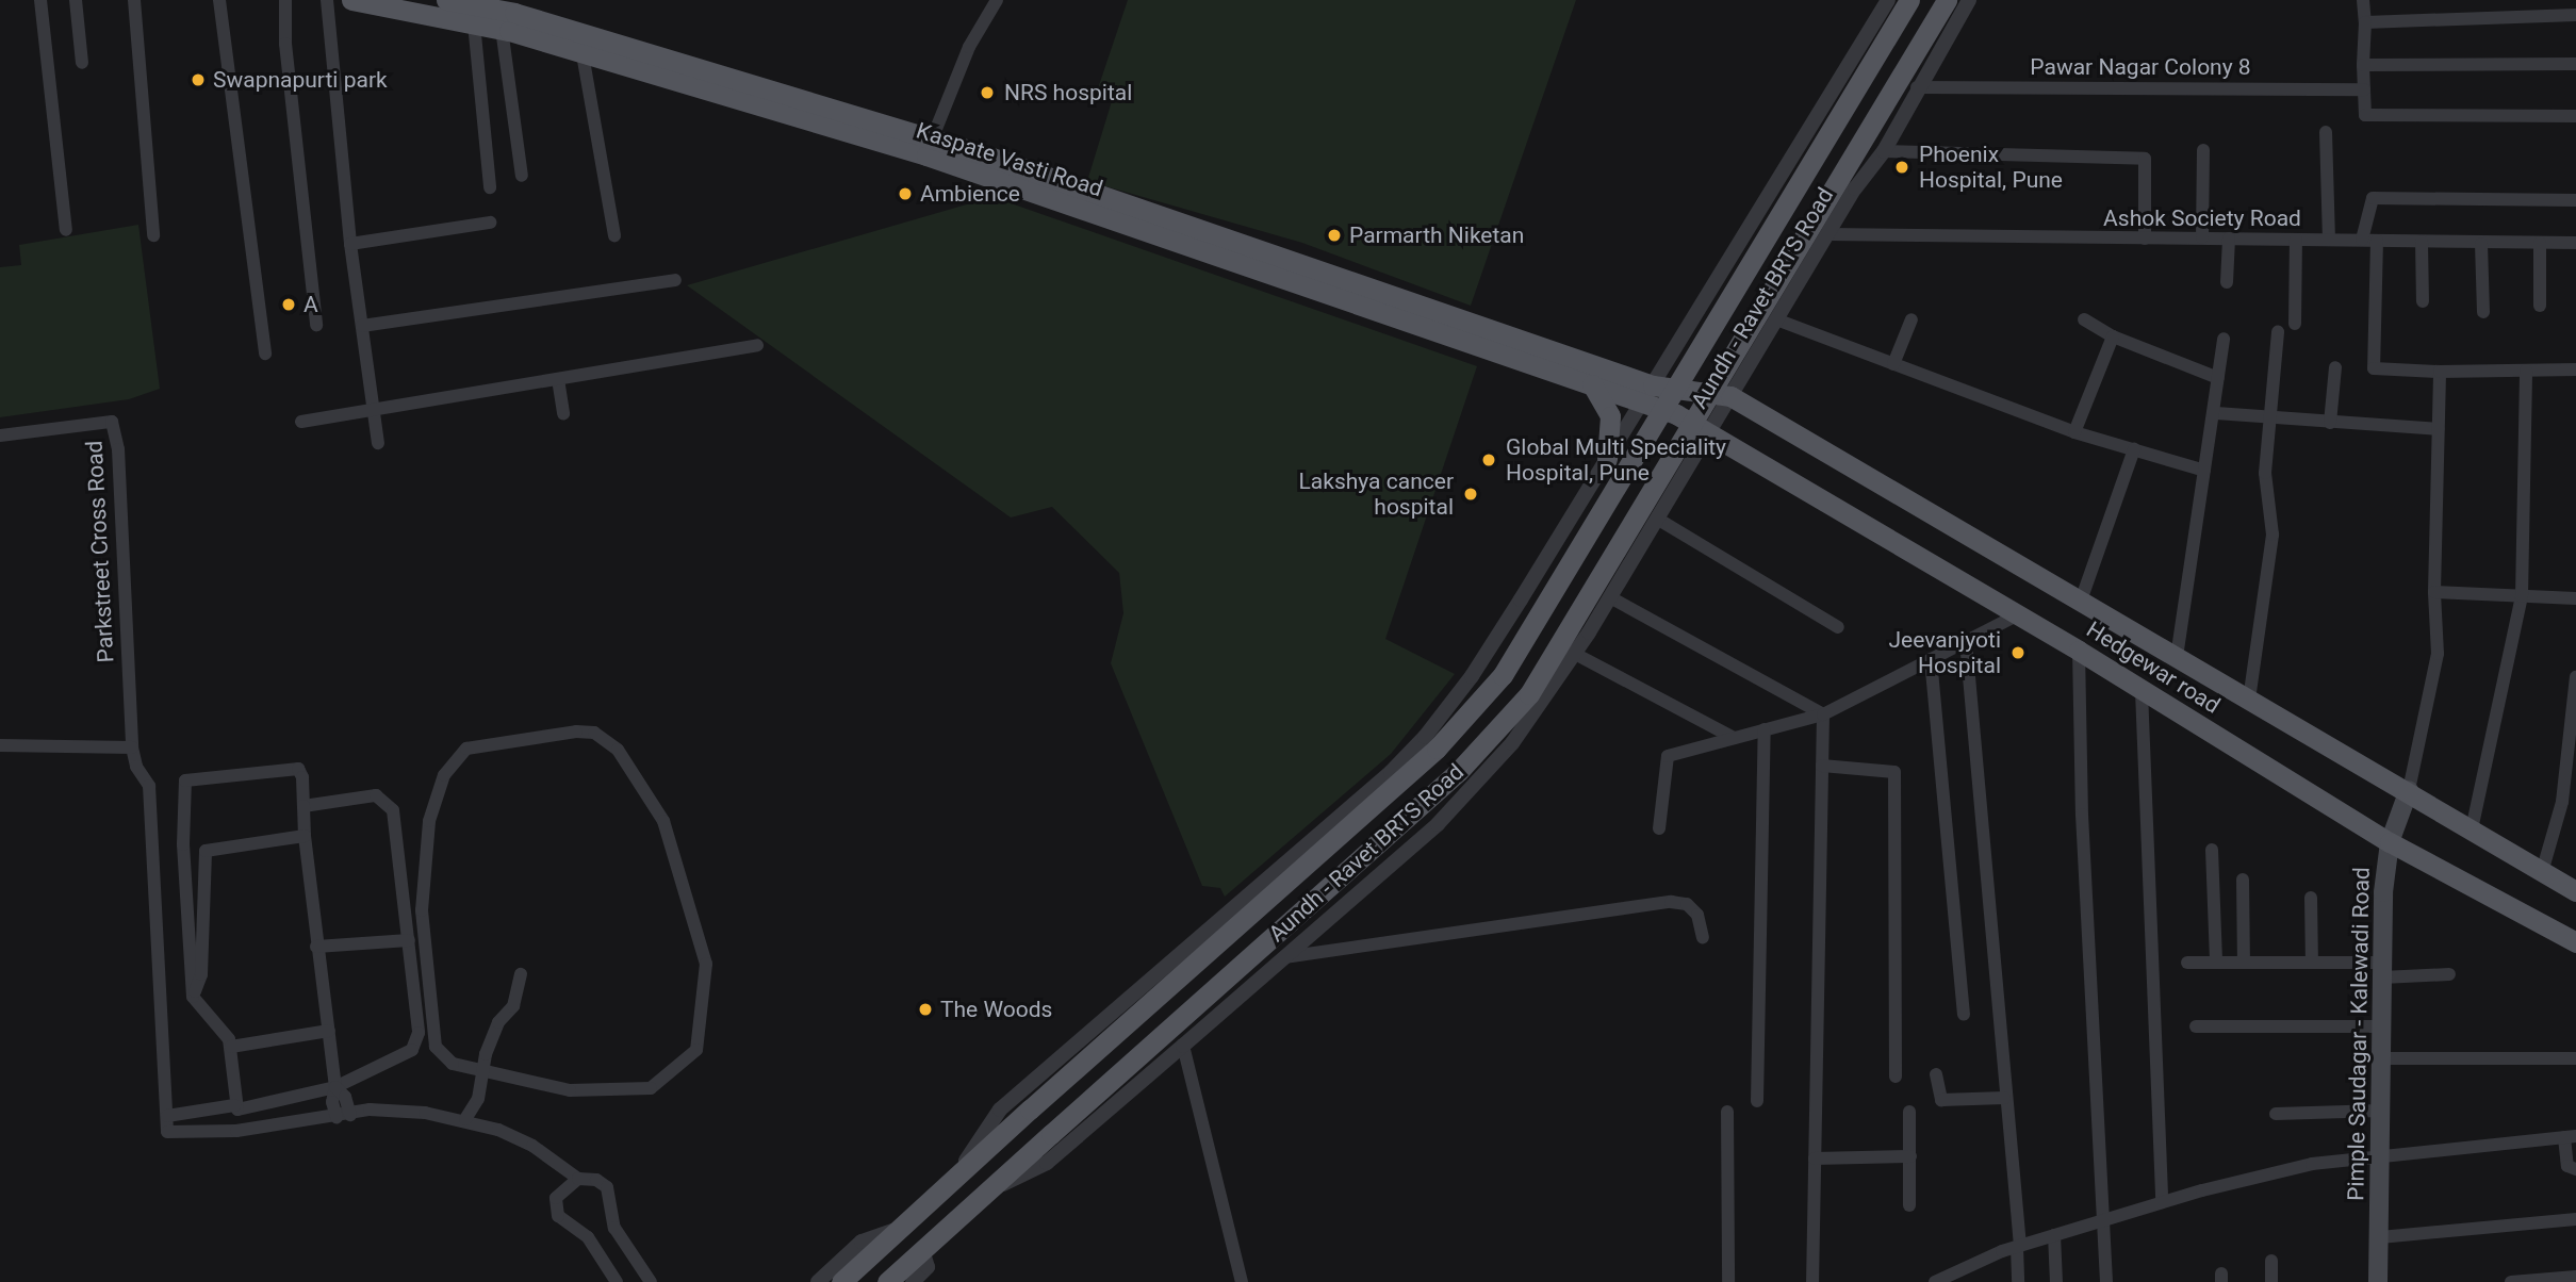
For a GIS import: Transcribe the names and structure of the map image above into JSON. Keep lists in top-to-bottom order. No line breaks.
{"streets":{"main road":["Kaspate Vasti Road","Hedgewar road","Pimple Saudagar - Kalewadi Road"],"street":["Pawar Nagar Colony 8","Ashok Society Road","Aundh - Ravet BRTS Road","Parkstreet Cross Road"]},"crossings":[["Pawar Nagar Colony 8","Aundh - Ravet BRTS Road"],["Kaspate Vasti Road","Aundh - Ravet BRTS Road"],["Kaspate Vasti Road","Hedgewar road"],["Ashok Society Road","Aundh - Ravet BRTS Road"],["Aundh - Ravet BRTS Road","Hedgewar road"],["Hedgewar road","Pimple Saudagar - Kalewadi Road"]],"places":["Swapnapurti park","NRS hospital","Phoenix Hospital, Pune","Ambience","Parmarth Niketan","A","Global Multi Speciality Hospital, Pune","Lakshya cancer hospital","Jeevanjyoti Hospital","The Woods"]}
